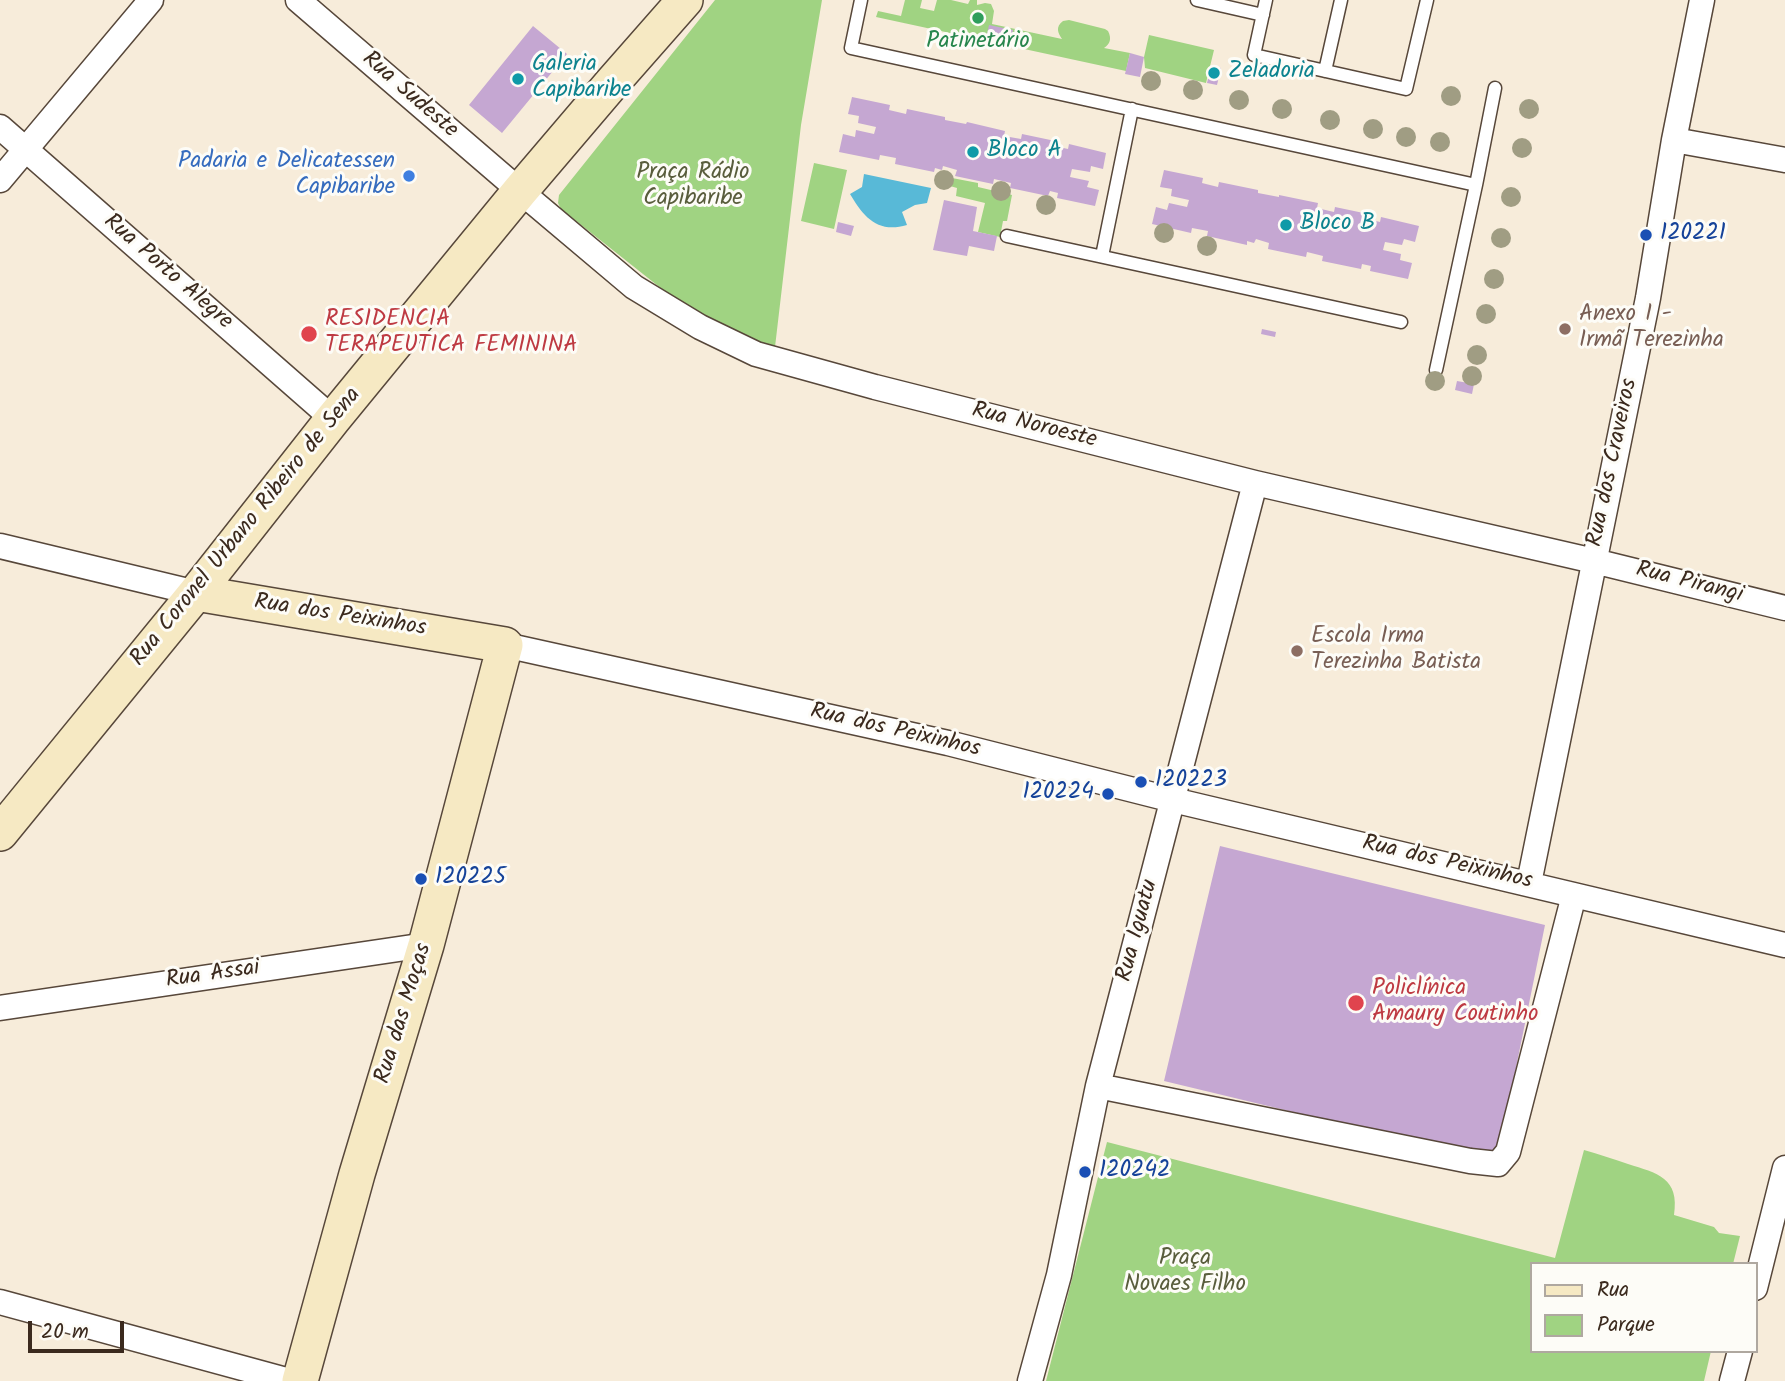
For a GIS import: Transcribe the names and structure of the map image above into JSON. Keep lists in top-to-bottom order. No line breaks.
{"streets":{"street":["Rua Sudeste","Rua Porto Alegre","Rua Noroeste","Rua dos Craveiros","Rua Coronel Urbano Ribeiro de Sena","Rua Pirangi","Rua dos Peixinhos","Rua Iguatu","Rua Assai","Rua das Moças"]},"crossings":[["Rua Sudeste","Rua Noroeste"],["Rua Sudeste","Rua Coronel Urbano Ribeiro de Sena"],["Rua Porto Alegre","Rua Coronel Urbano Ribeiro de Sena"],["Rua Noroeste","Rua dos Craveiros"],["Rua Noroeste","Rua Coronel Urbano Ribeiro de Sena"],["Rua Noroeste","Rua Pirangi"],["Rua Noroeste","Rua Iguatu"],["Rua dos Craveiros","Rua Pirangi"],["Rua dos Craveiros","Rua dos Peixinhos"],["Rua Coronel Urbano Ribeiro de Sena","Rua dos Peixinhos"],["Rua dos Peixinhos","Rua Iguatu"],["Rua dos Peixinhos","Rua das Moças"],["Rua Assai","Rua das Moças"]],"parks":["Praça Rádio Capibaribe","Praça Novaes Filho"],"places":["Patinetário","Zeladoria","Galeria Capibaribe","Bloco A","Padaria e Delicatessen Capibaribe","Bloco B","120221","Anexo I - Irmã Terezinha","RESIDENCIA TERAPEUTICA FEMININA","Escola Irma Terezinha Batista","120223","120224","120225","Policlínica Amaury Coutinho","120242"],"legend":["Rua","Parque"],"scale_bar":"20 m"}
